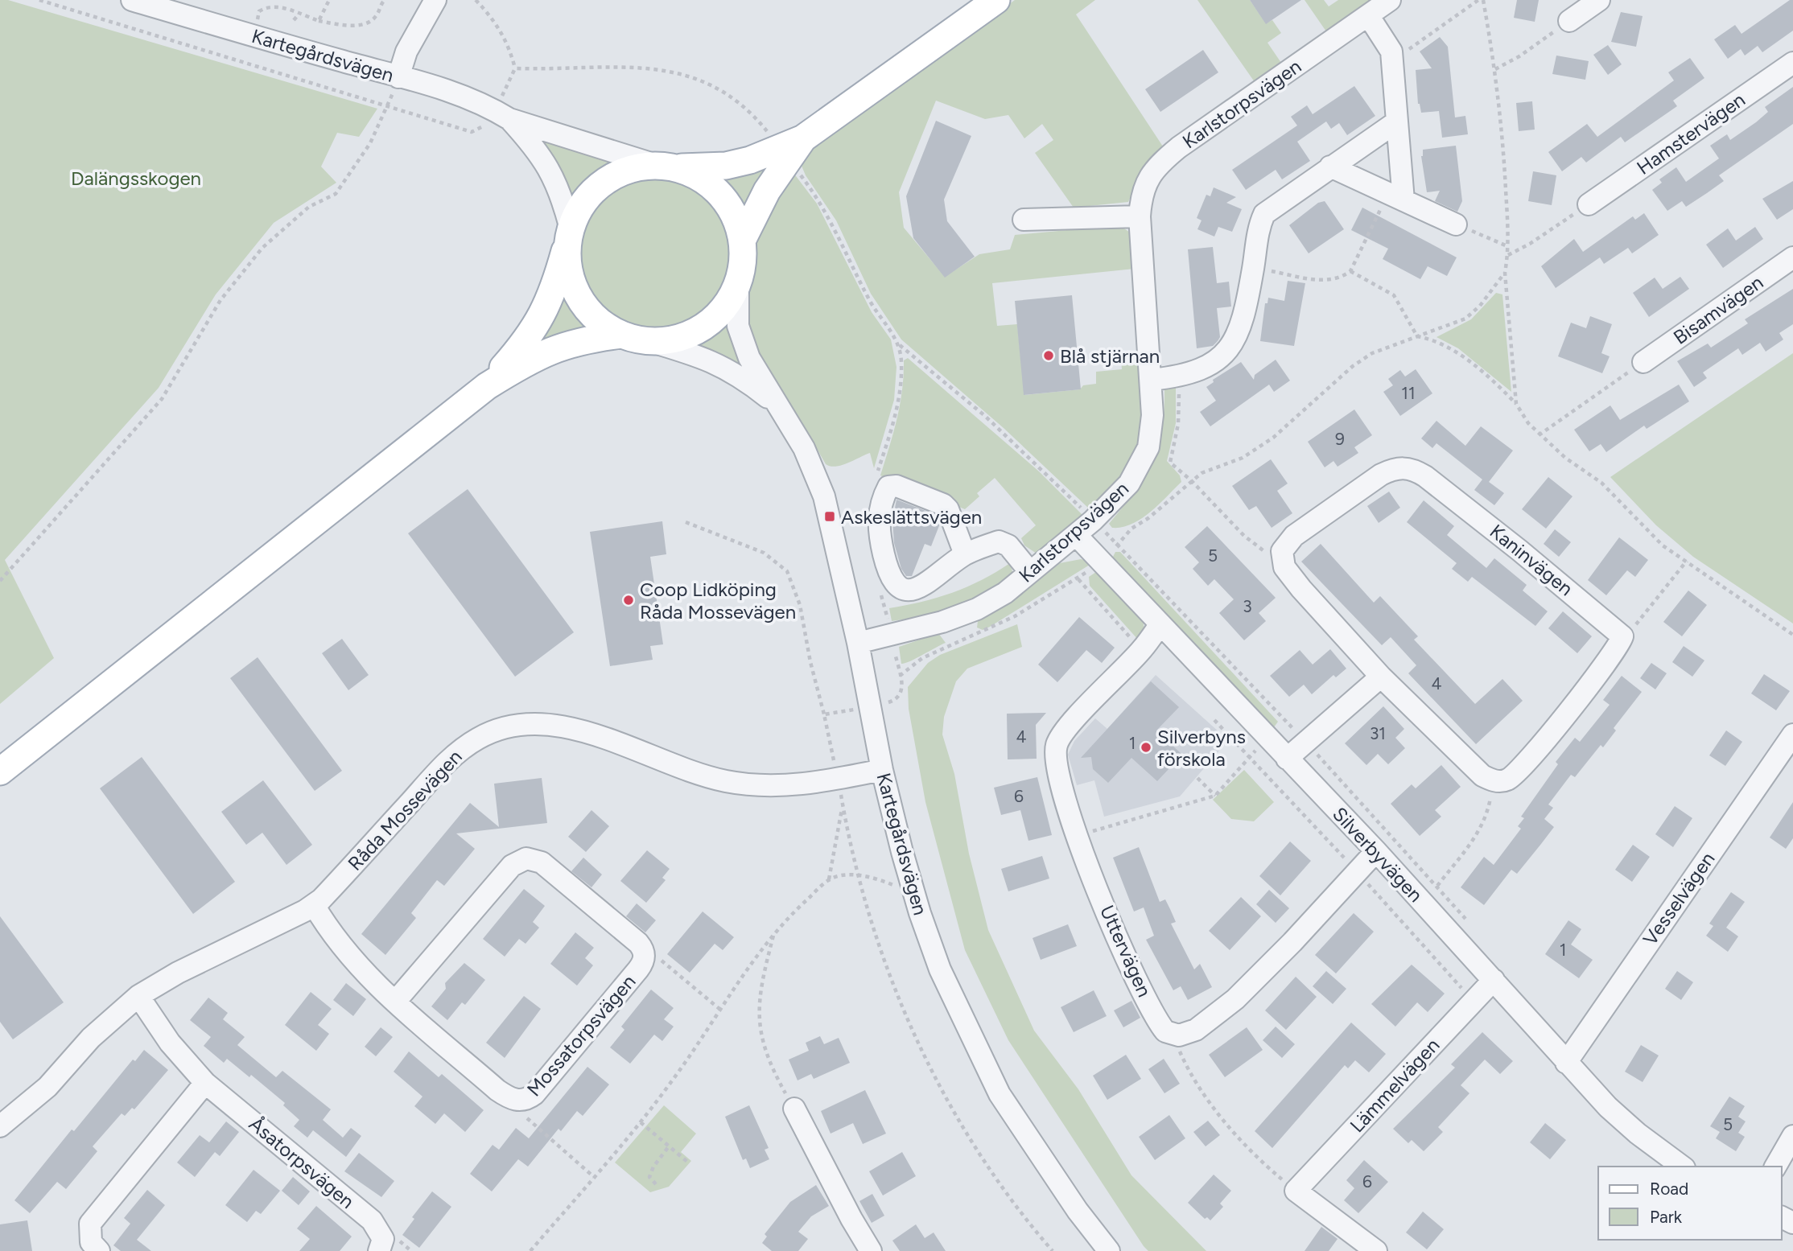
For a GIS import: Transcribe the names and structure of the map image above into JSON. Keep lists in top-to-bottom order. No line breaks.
{"streets":{"street":["Kartegårdsvägen","Karlstorpsvägen","Hamstervägen","Bisamvägen","Kaninvägen","Råda Mossevägen","Silverbyvägen","Vesselvägen","Uttervägen","Mossatorpsvägen","Lämmelvägen","Åsatorpsvägen"]},"crossings":[["Kartegårdsvägen","Karlstorpsvägen"],["Kartegårdsvägen","Råda Mossevägen"],["Karlstorpsvägen","Silverbyvägen"],["Råda Mossevägen","Mossatorpsvägen"],["Råda Mossevägen","Åsatorpsvägen"],["Silverbyvägen","Vesselvägen"],["Silverbyvägen","Uttervägen"],["Silverbyvägen","Lämmelvägen"]],"parks":["Dalängsskogen"],"places":{"other":["Blå stjärnan","Coop Lidköping Råda Mossevägen","Silverbyns förskola"],"transit":["Askeslättsvägen"]},"house_numbers":["11","9","5","3","4","31","4","1","6","1","5","6"],"legend":["Road","Park"]}
